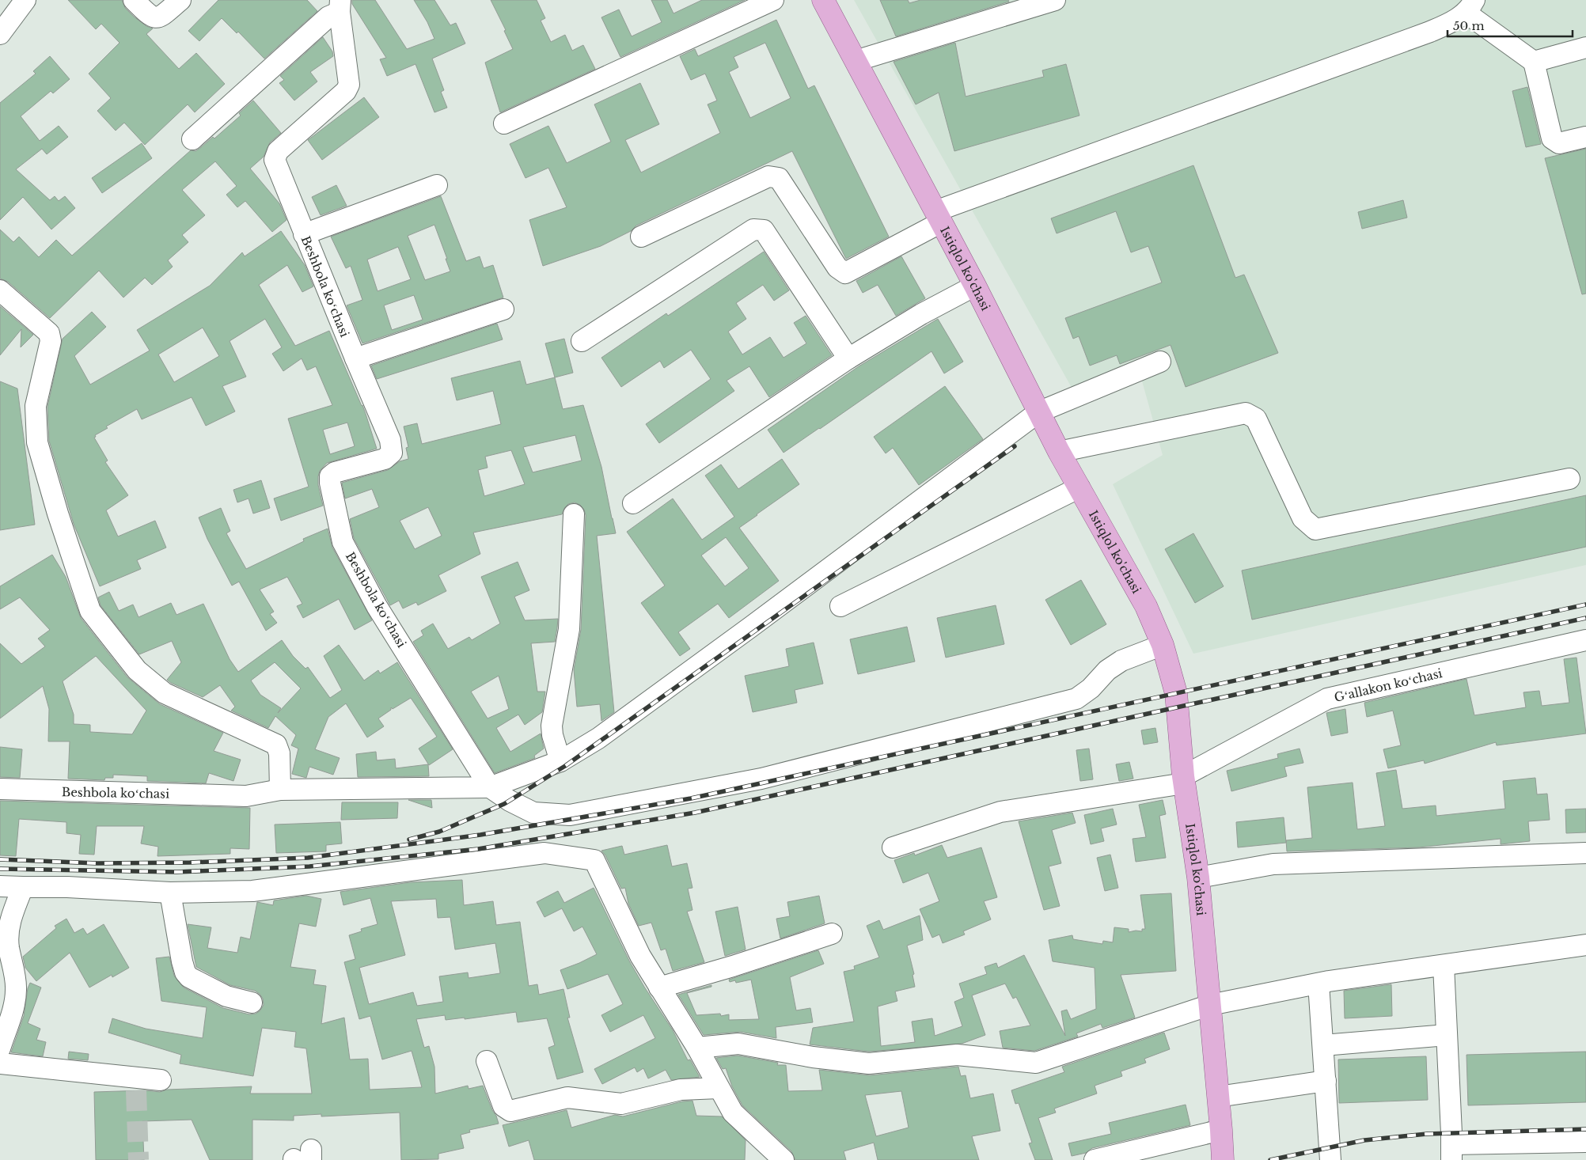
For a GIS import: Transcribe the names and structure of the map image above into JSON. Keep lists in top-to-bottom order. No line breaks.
{"streets":{"main road":["Istiqlol ko'chasi"],"street":["Beshbola koʻchasi","Gʻallakon koʻchasi"]},"crossings":[["Istiqlol ko'chasi","Gʻallakon koʻchasi"]],"scale_bar":"50 m"}
